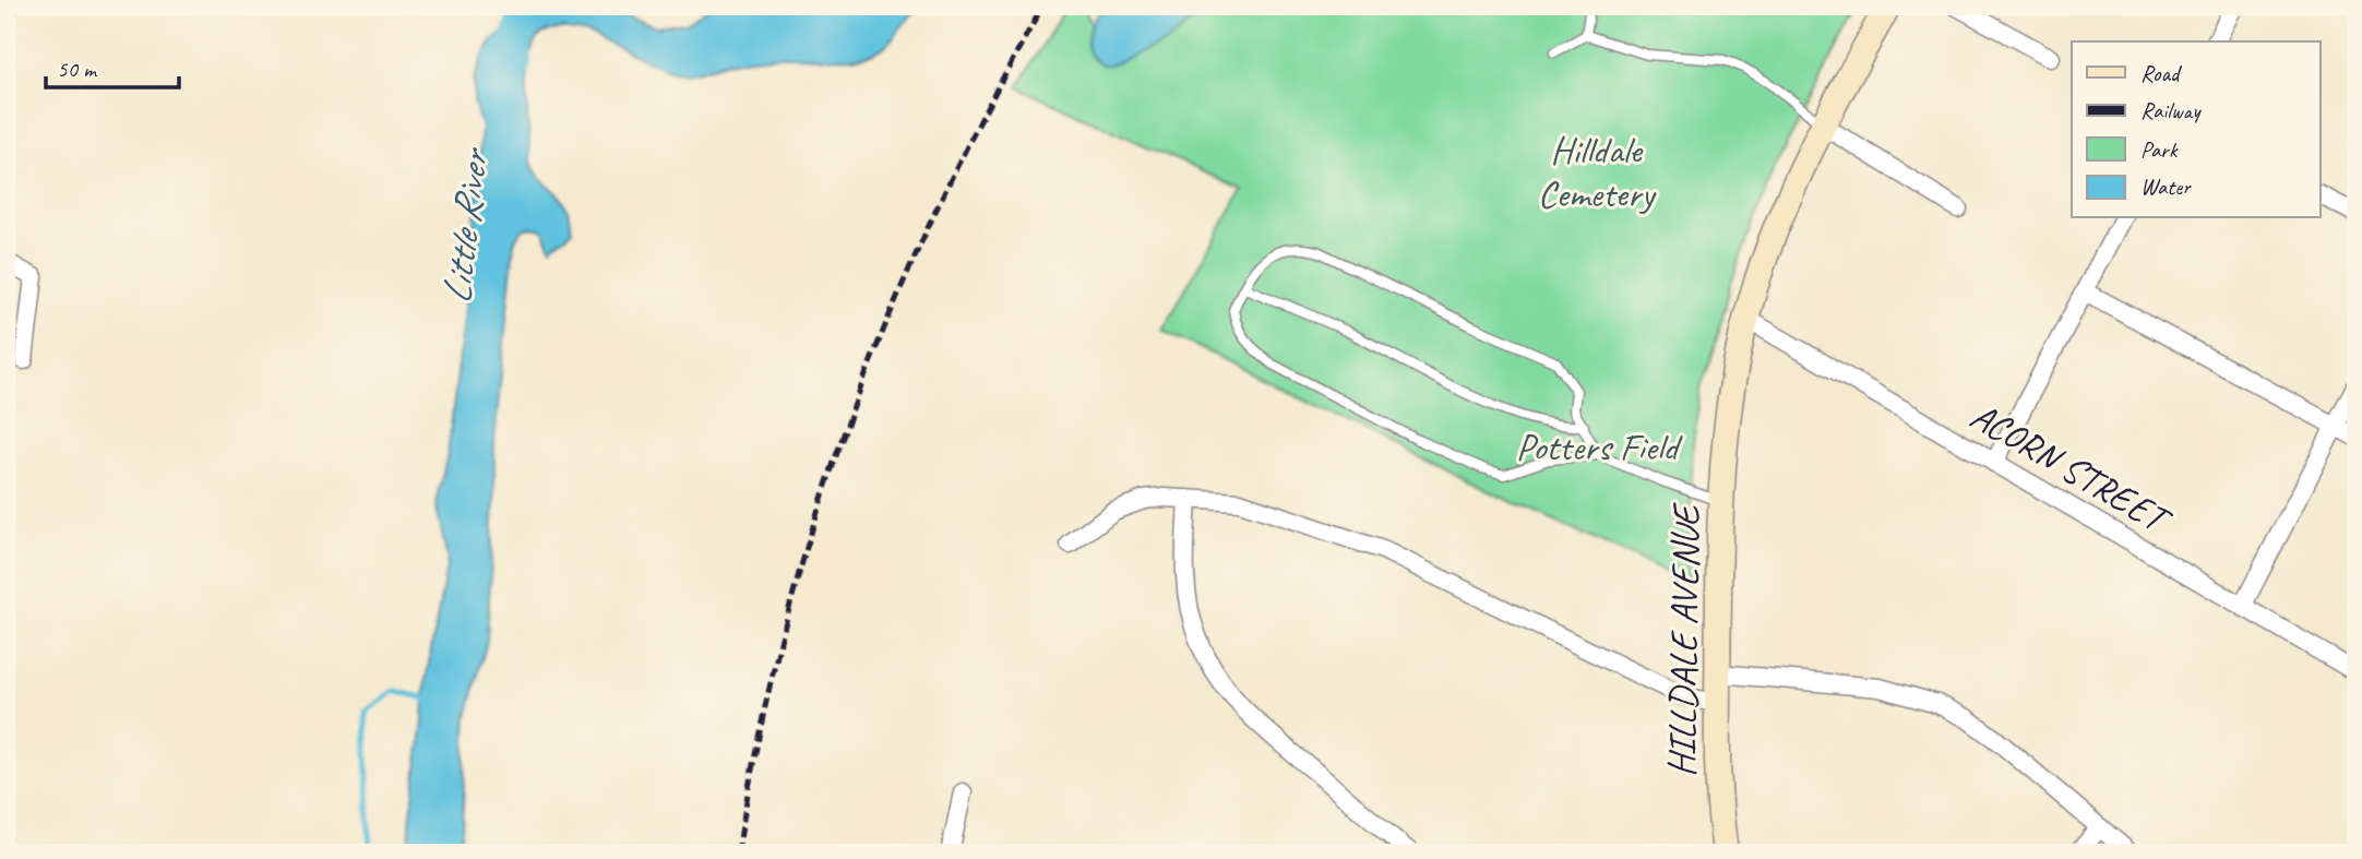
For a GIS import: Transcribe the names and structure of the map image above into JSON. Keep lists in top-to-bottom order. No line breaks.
{"streets":{"main road":["HILLDALE AVENUE"],"street":["ACORN STREET"]},"crossings":[["ACORN STREET","HILLDALE AVENUE"]],"water":["Little River"],"parks":["Hilldale Cemetery","Potters Field"],"legend":["Road","Railway","Park","Water"],"scale_bar":"50 m"}
